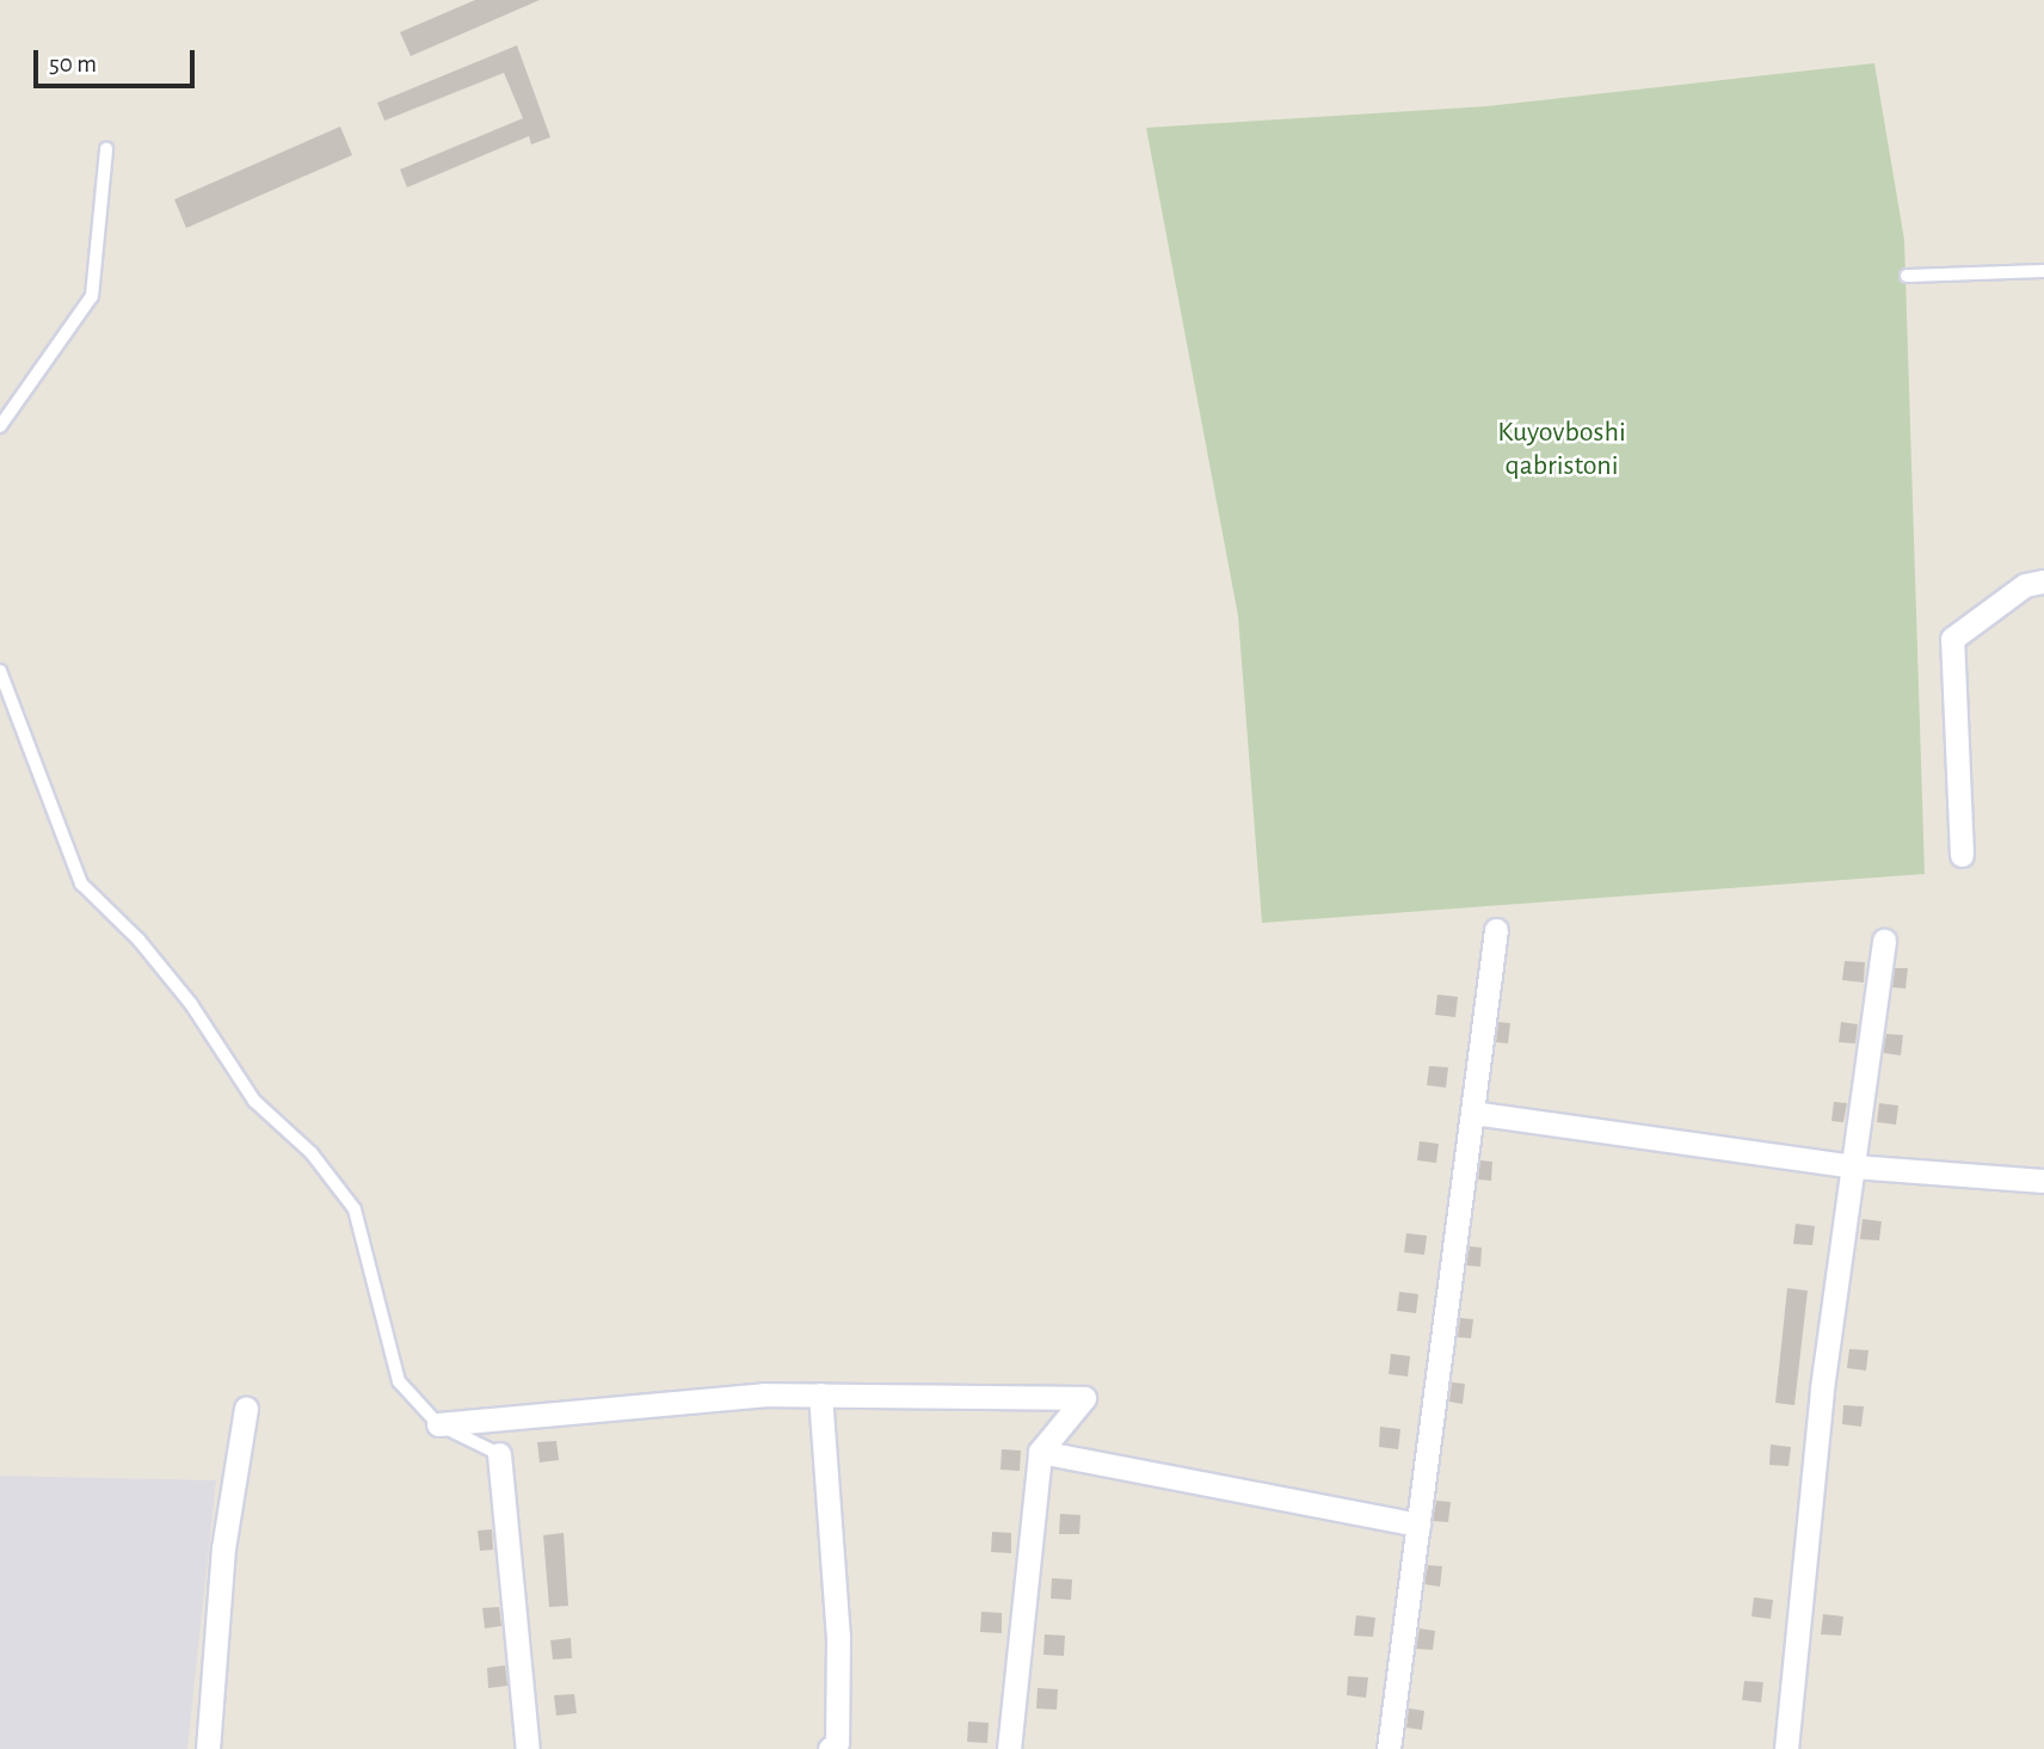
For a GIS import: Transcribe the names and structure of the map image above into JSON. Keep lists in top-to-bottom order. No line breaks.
{"parks":["Kuyovboshi qabristoni"],"scale_bar":"50 m"}
